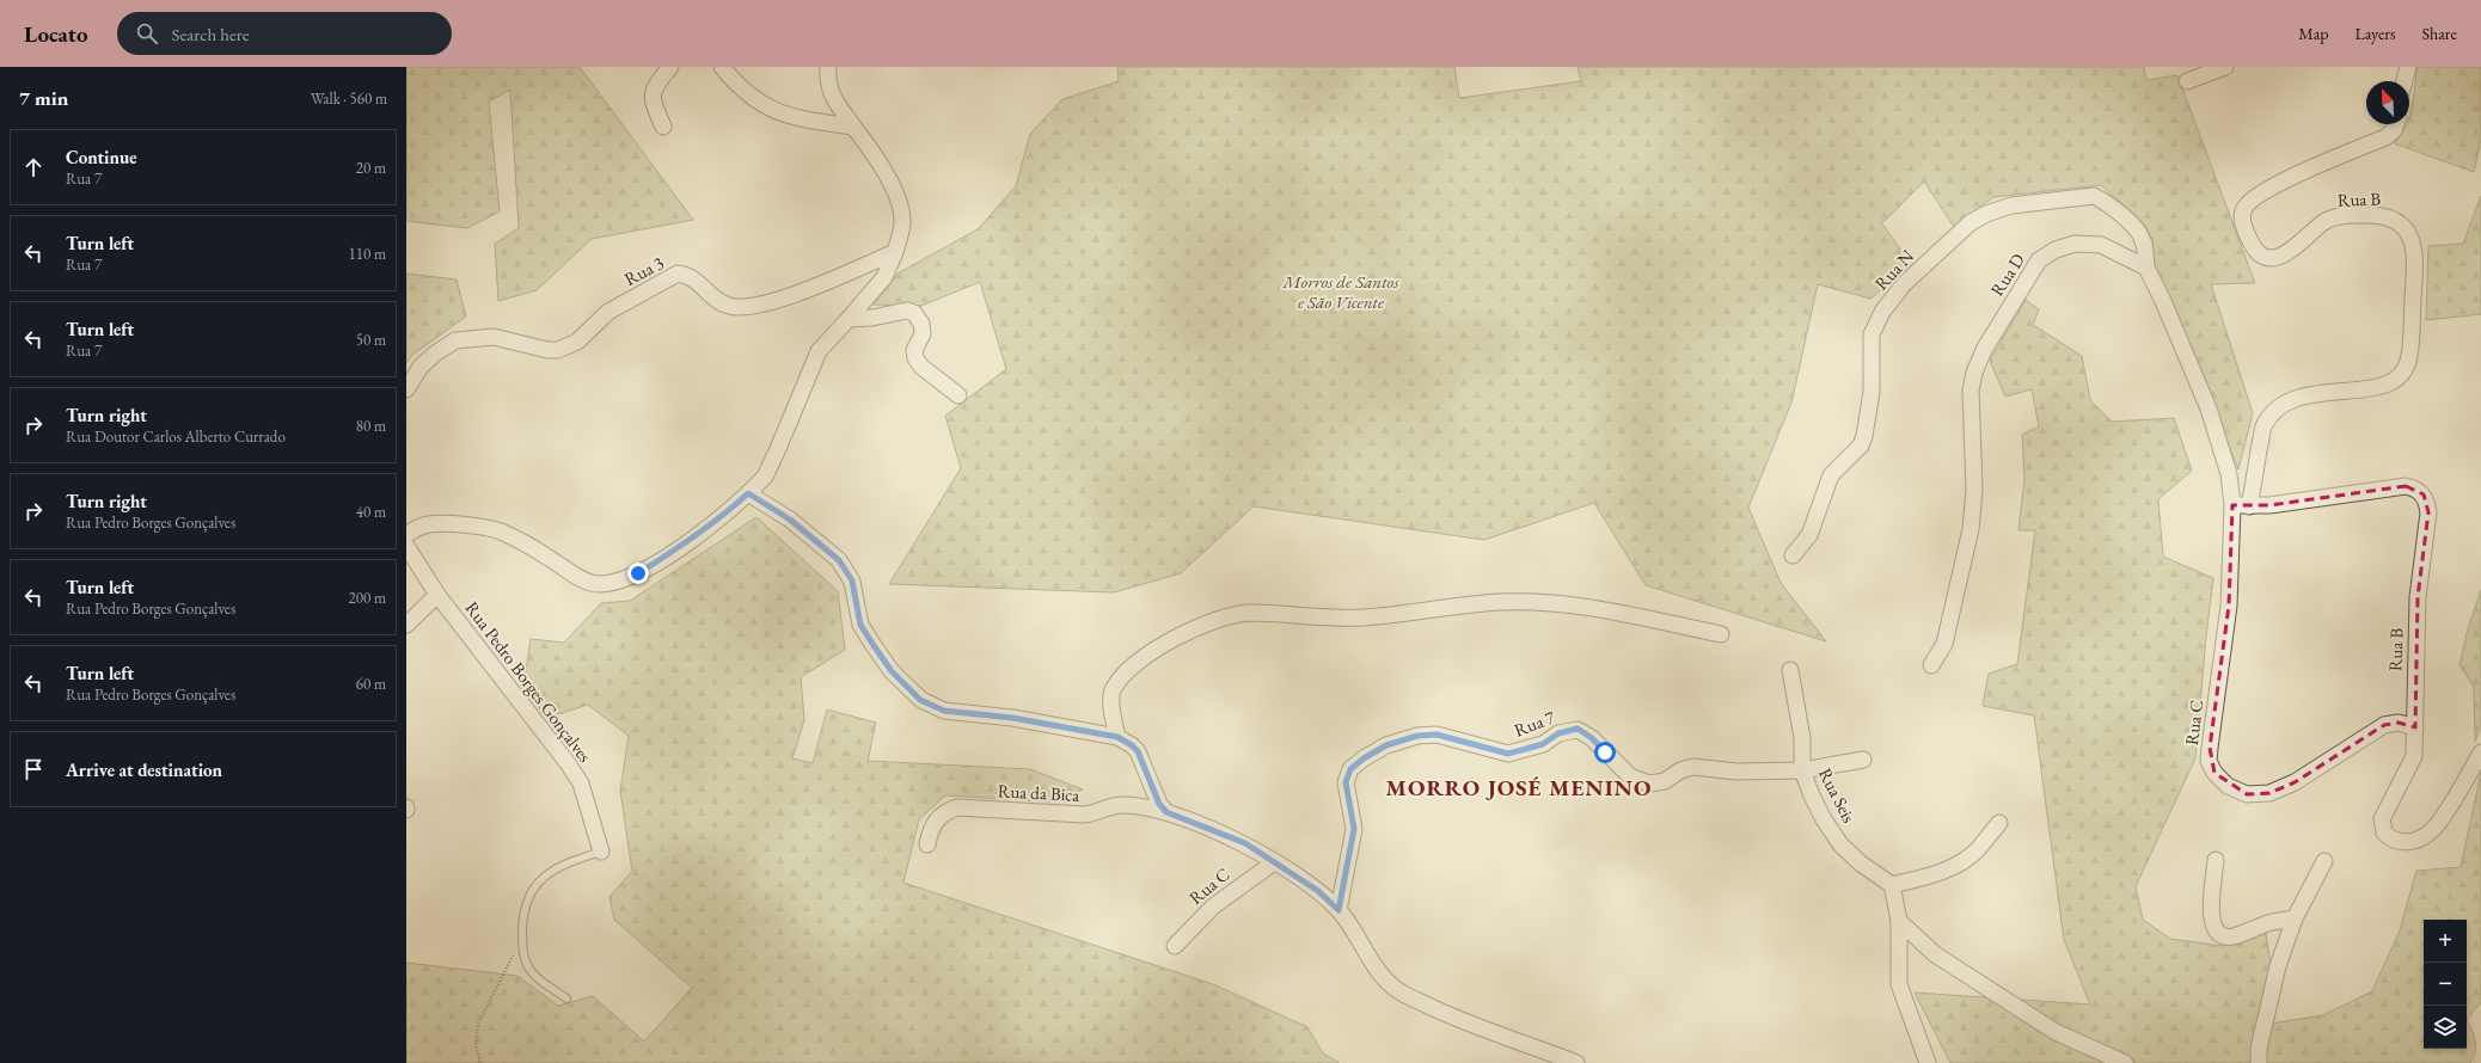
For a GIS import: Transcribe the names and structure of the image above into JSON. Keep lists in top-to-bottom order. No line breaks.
{"streets":{"street":["Rua B","Rua N","Rua 3","Rua D","Rua Pedro Borges Gonçalves","Rua C","Rua 7","Rua da Bica","Rua Seis"]},"crossings":[["Rua B","Rua C"],["Rua N","Rua D"],["Rua C","Rua da Bica"],["Rua 7","Rua da Bica"],["Rua 7","Rua Seis"]],"districts":["MORRO JOSÉ MENINO"],"parks":["Morros de Santos e São Vicente"],"north":"top left","page":{"header":"Locato","search":"Search here","nav":["Map","Layers","Share"],"heading":["7 min","Walk · 560 m"],"list":[["Continue","Rua 7","20 m"],["Turn left","Rua 7","110 m"],["Turn left","Rua 7","50 m"],["Turn right","Rua Doutor Carlos Alberto Currado","80 m"],["Turn right","Rua Pedro Borges Gonçalves","40 m"],["Turn left","Rua Pedro Borges Gonçalves","200 m"],["Turn left","Rua Pedro Borges Gonçalves","60 m"],"Arrive at destination"],"map_buttons":["+","−"]}}
